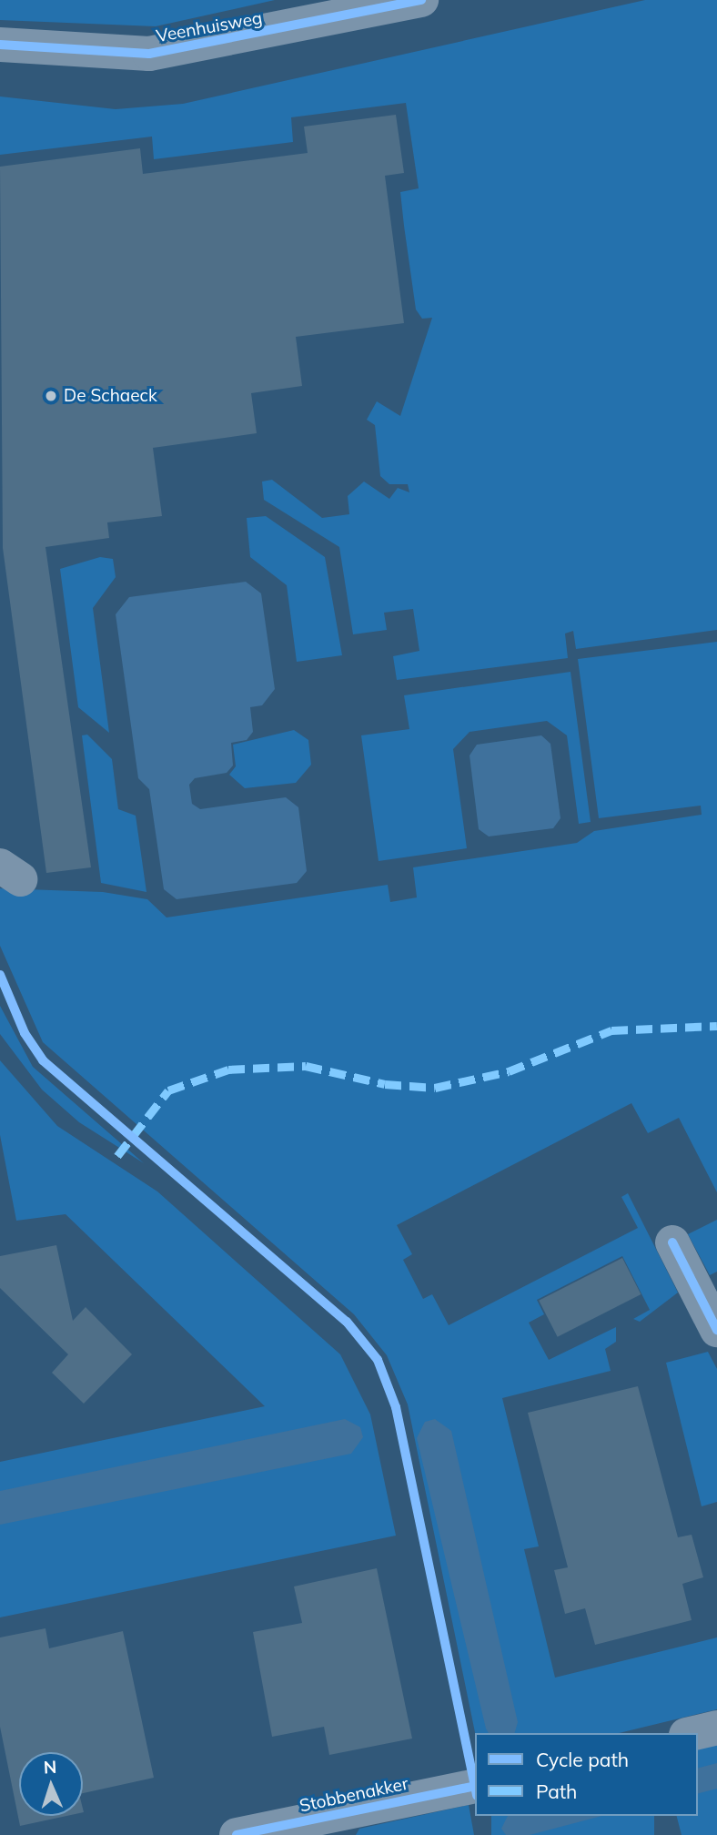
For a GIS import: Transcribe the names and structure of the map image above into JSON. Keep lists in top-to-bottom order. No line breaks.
{"streets":{"street":["Veenhuisweg","Stobbenakker"]},"places":["De Schaeck"],"legend":["Cycle path","Path"],"north":"top"}
